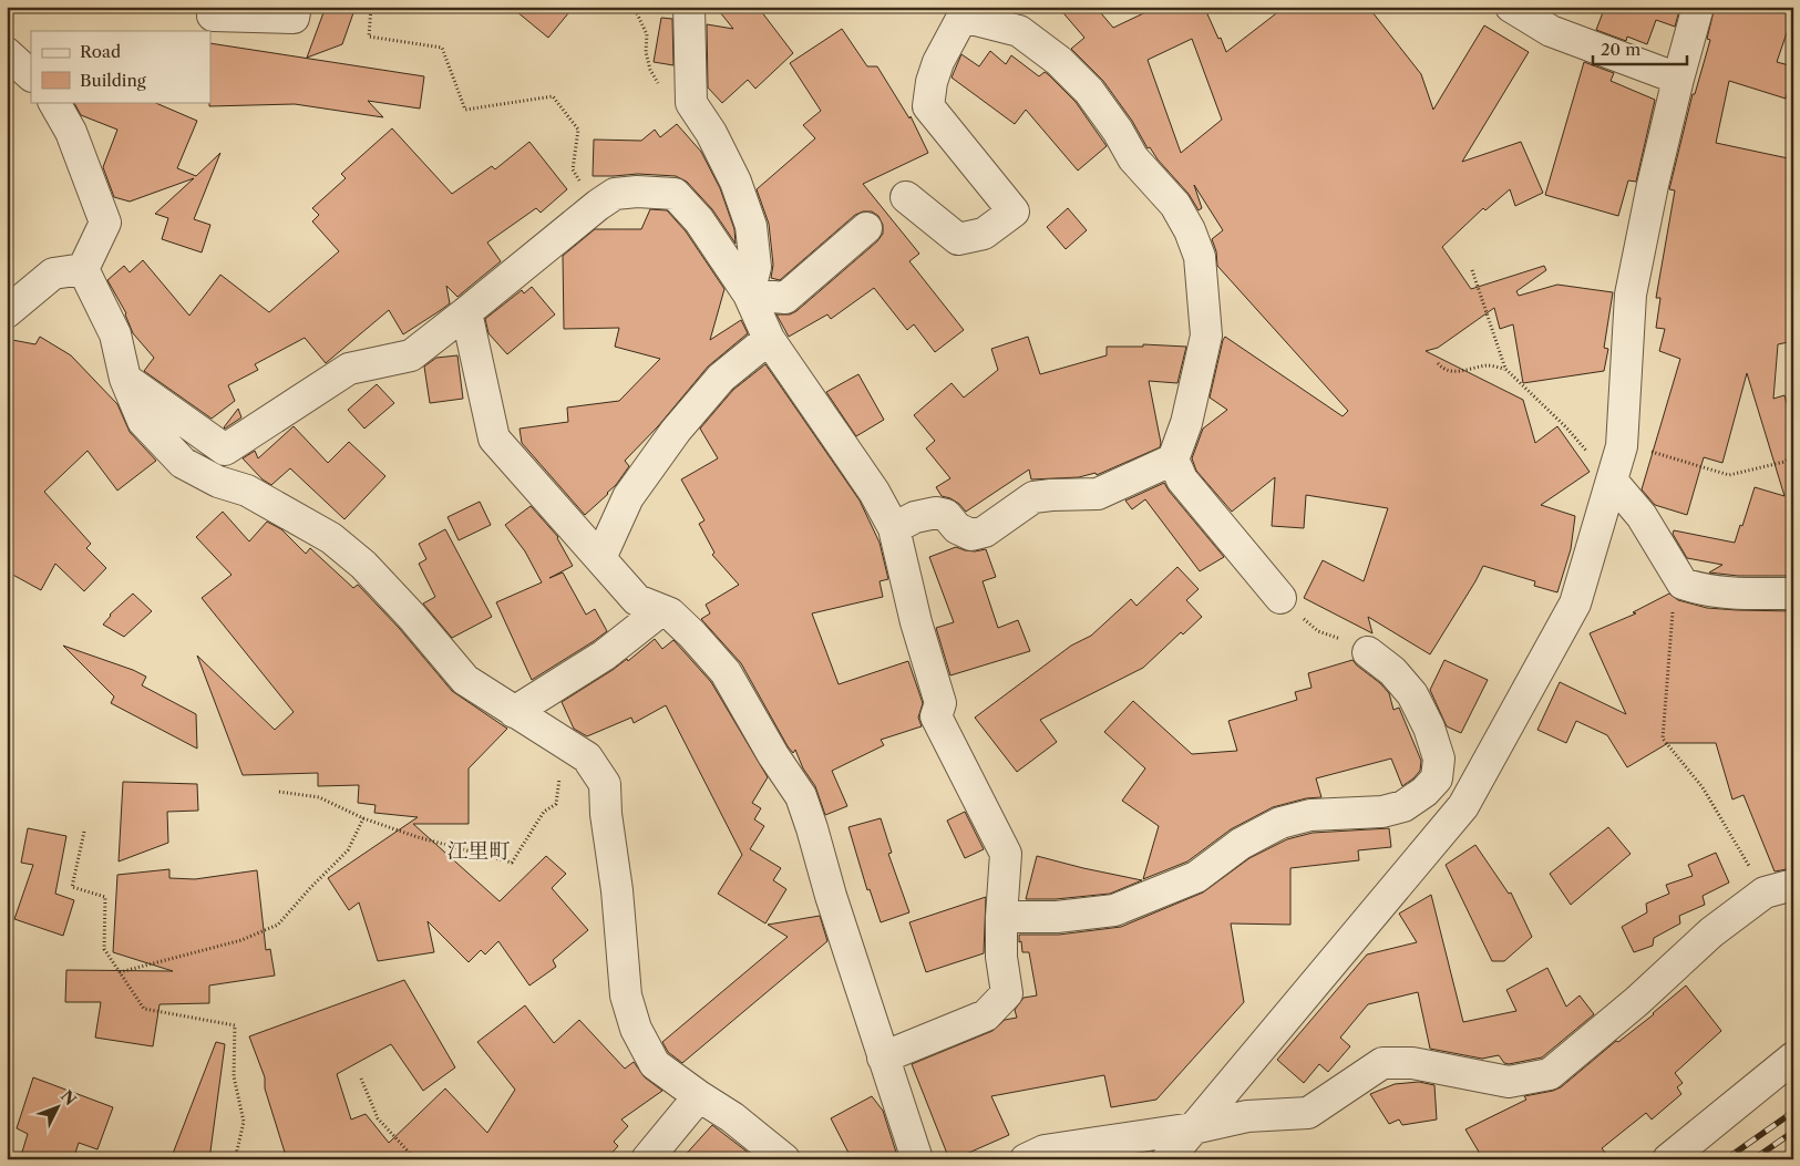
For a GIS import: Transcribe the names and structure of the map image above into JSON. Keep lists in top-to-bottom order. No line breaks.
{"districts":["江里町"],"legend":["Road","Building"],"scale_bar":"20 m","north":"top right"}
